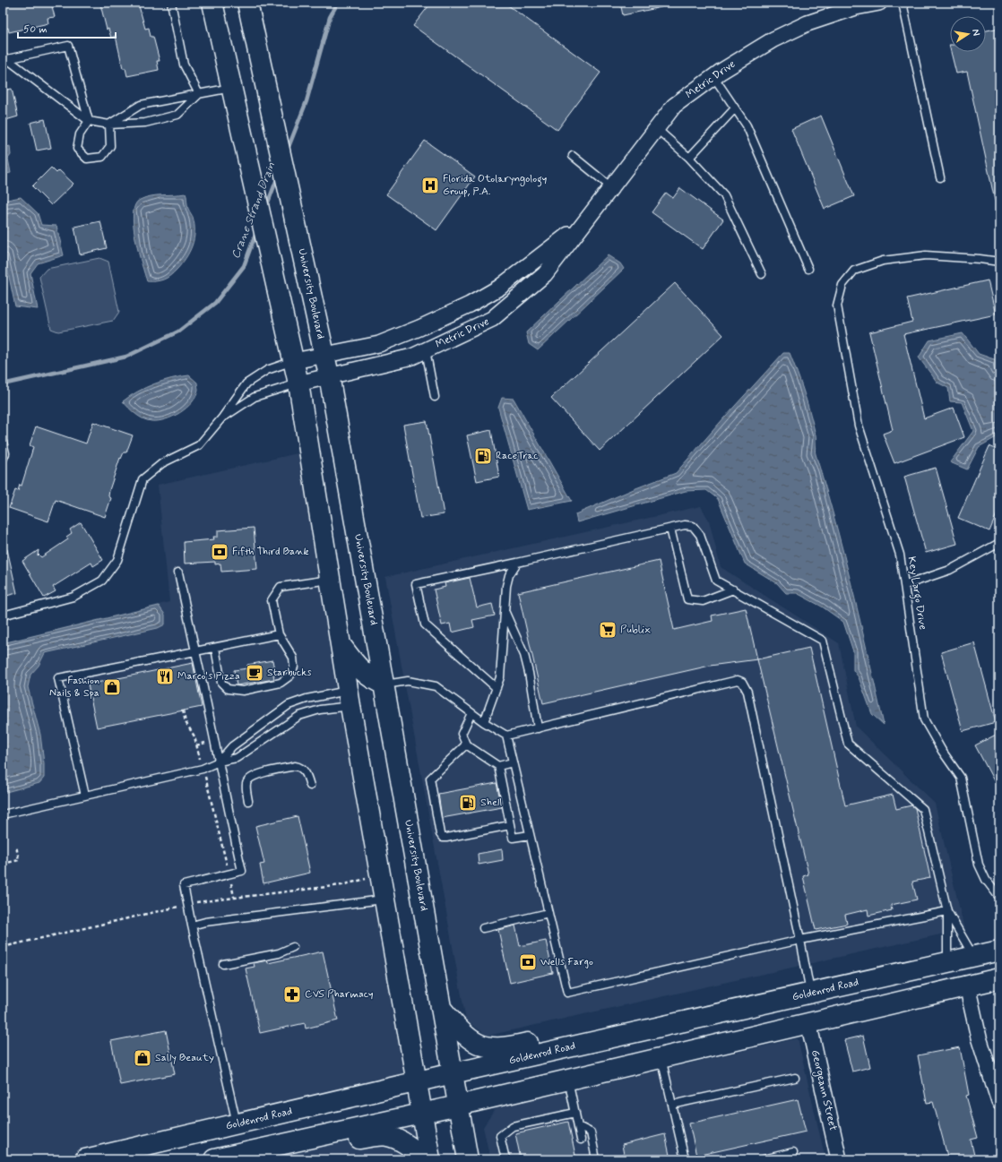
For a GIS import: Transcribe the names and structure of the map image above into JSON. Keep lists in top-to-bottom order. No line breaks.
{"streets":{"main road":["University Boulevard","Goldenrod Road"],"street":["Metric Drive","Georgeann Street"],"lane":["Key Largo Drive"]},"crossings":[["Metric Drive","University Boulevard"],["University Boulevard","Goldenrod Road"]],"water":["Crane Strand Drain"],"places":{"hospital":["Florida Otolaryngology Group, P.A."],"fuel station":["RaceTrac","Shell"],"bank":["Fifth Third Bank","Wells Fargo"],"supermarket":["Publix"],"cafe":["Starbucks"],"restaurant":["Marco's Pizza"],"shop":["Fashion Nails & Spa","Sally Beauty"],"pharmacy":["CVS Pharmacy"]},"scale_bar":"50 m","north":"right"}
